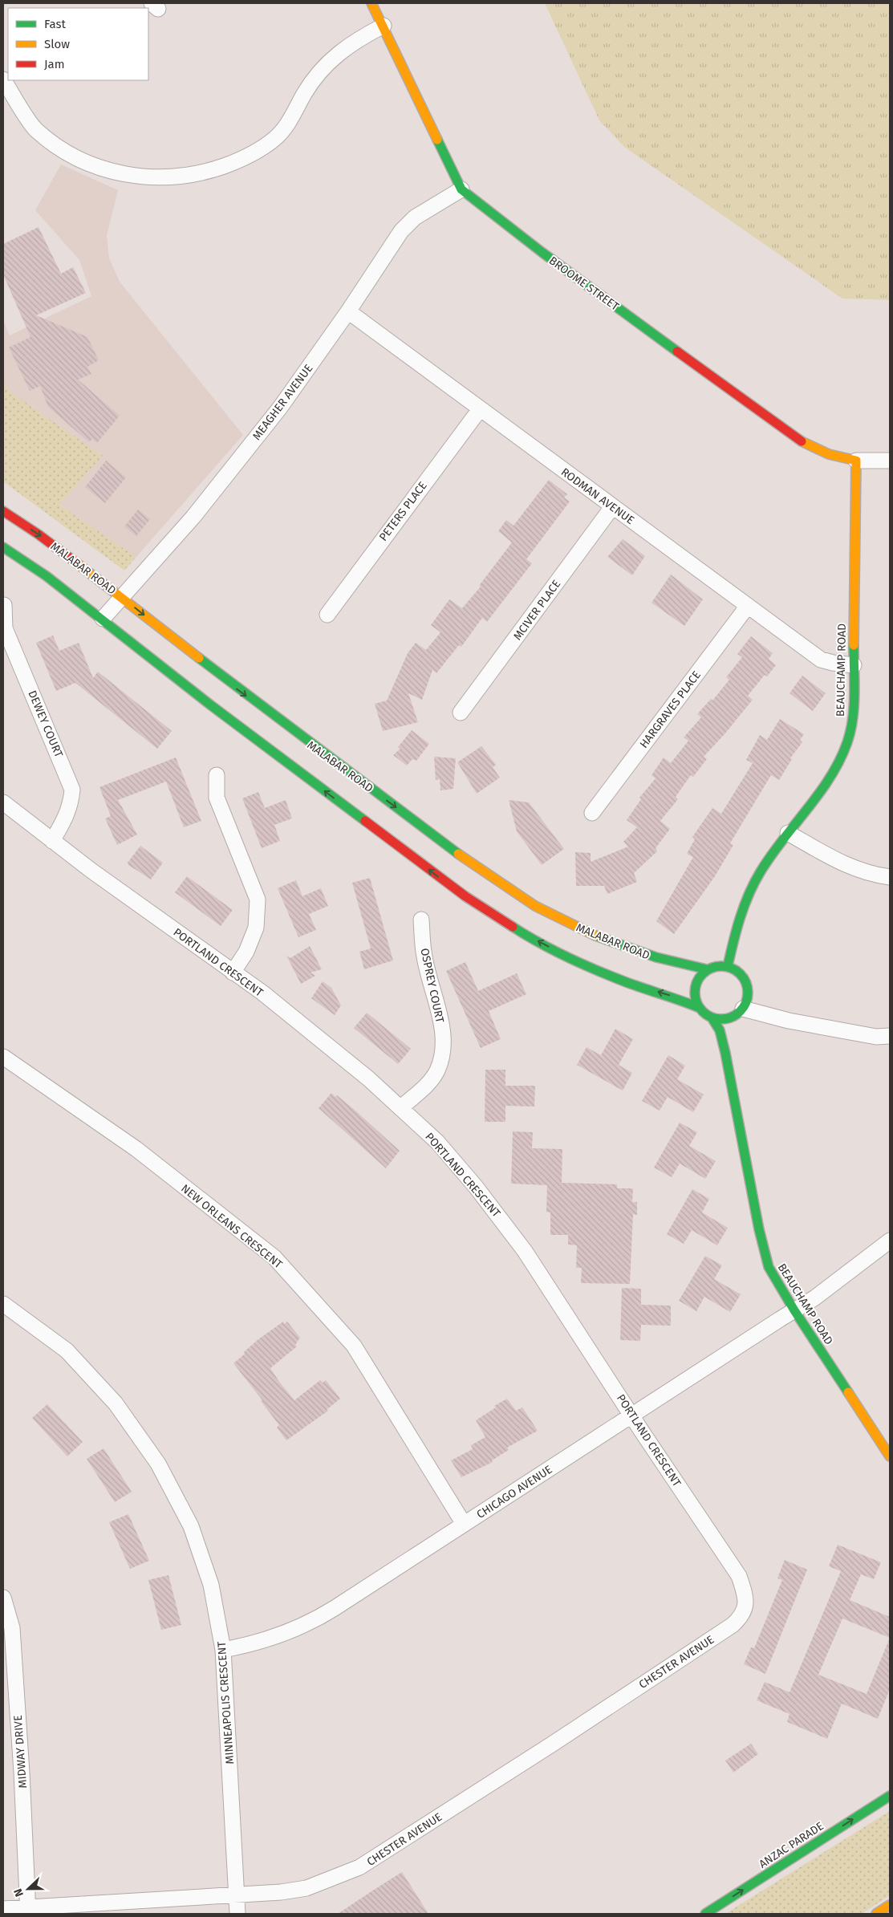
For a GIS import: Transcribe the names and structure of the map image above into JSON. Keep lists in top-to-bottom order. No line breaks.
{"streets":{"main road":["BROOME STREET","MALABAR ROAD","BEAUCHAMP ROAD","ANZAC PARADE"],"street":["MEAGHER AVENUE","RODMAN AVENUE","PETERS PLACE","MCIVER PLACE","HARGRAVES PLACE","DEWEY COURT","PORTLAND CRESCENT","OSPREY COURT","NEW ORLEANS CRESCENT","CHICAGO AVENUE","CHESTER AVENUE","MINNEAPOLIS CRESCENT","MIDWAY DRIVE"]},"crossings":[["BROOME STREET","MEAGHER AVENUE"],["BROOME STREET","BEAUCHAMP ROAD"],["MEAGHER AVENUE","RODMAN AVENUE"],["MEAGHER AVENUE","MALABAR ROAD"],["RODMAN AVENUE","PETERS PLACE"],["RODMAN AVENUE","MCIVER PLACE"],["RODMAN AVENUE","BEAUCHAMP ROAD"],["RODMAN AVENUE","HARGRAVES PLACE"],["MALABAR ROAD","BEAUCHAMP ROAD"],["BEAUCHAMP ROAD","CHICAGO AVENUE"],["DEWEY COURT","PORTLAND CRESCENT"],["PORTLAND CRESCENT","OSPREY COURT"],["PORTLAND CRESCENT","CHICAGO AVENUE"],["PORTLAND CRESCENT","CHESTER AVENUE"],["NEW ORLEANS CRESCENT","CHICAGO AVENUE"],["CHICAGO AVENUE","MINNEAPOLIS CRESCENT"],["CHESTER AVENUE","MINNEAPOLIS CRESCENT"],["CHESTER AVENUE","MIDWAY DRIVE"]],"one_way":["ANZAC PARADE"],"legend":["Fast","Slow","Jam"],"north":"left"}
